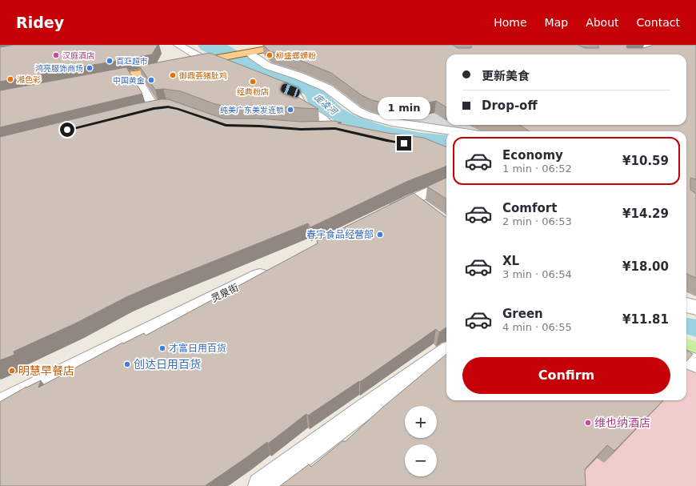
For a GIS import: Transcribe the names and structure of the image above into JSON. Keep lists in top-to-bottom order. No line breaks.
{"streets":{"street":["灵泉街"]},"water":["庞凌河"],"places":["汉庭酒店","柳盛螺蛳粉","百汇超市","鸿亮服饰商场","御鼎荟猪肚鸡","湘色彩","中国黄金","经典粉店","纯美广东美发连锁","春宇食品经营部","才富日用百货","创达日用百货","明慧早餐店","维也纳酒店"],"page":{"header":"Ridey","nav":["Home","Map","About","Contact"],"banner":["更新美食","Drop-off"],"bubble":"1 min","list":[{"name":"Economy","note":"1 min · 06:52","value":"¥10.59"},{"name":"Comfort","note":"2 min · 06:53","value":"¥14.29"},{"name":"XL","note":"3 min · 06:54","value":"¥18.00"},{"name":"Green","note":"4 min · 06:55","value":"¥11.81"}],"buttons":"Confirm","map_buttons":["+","−"]}}
